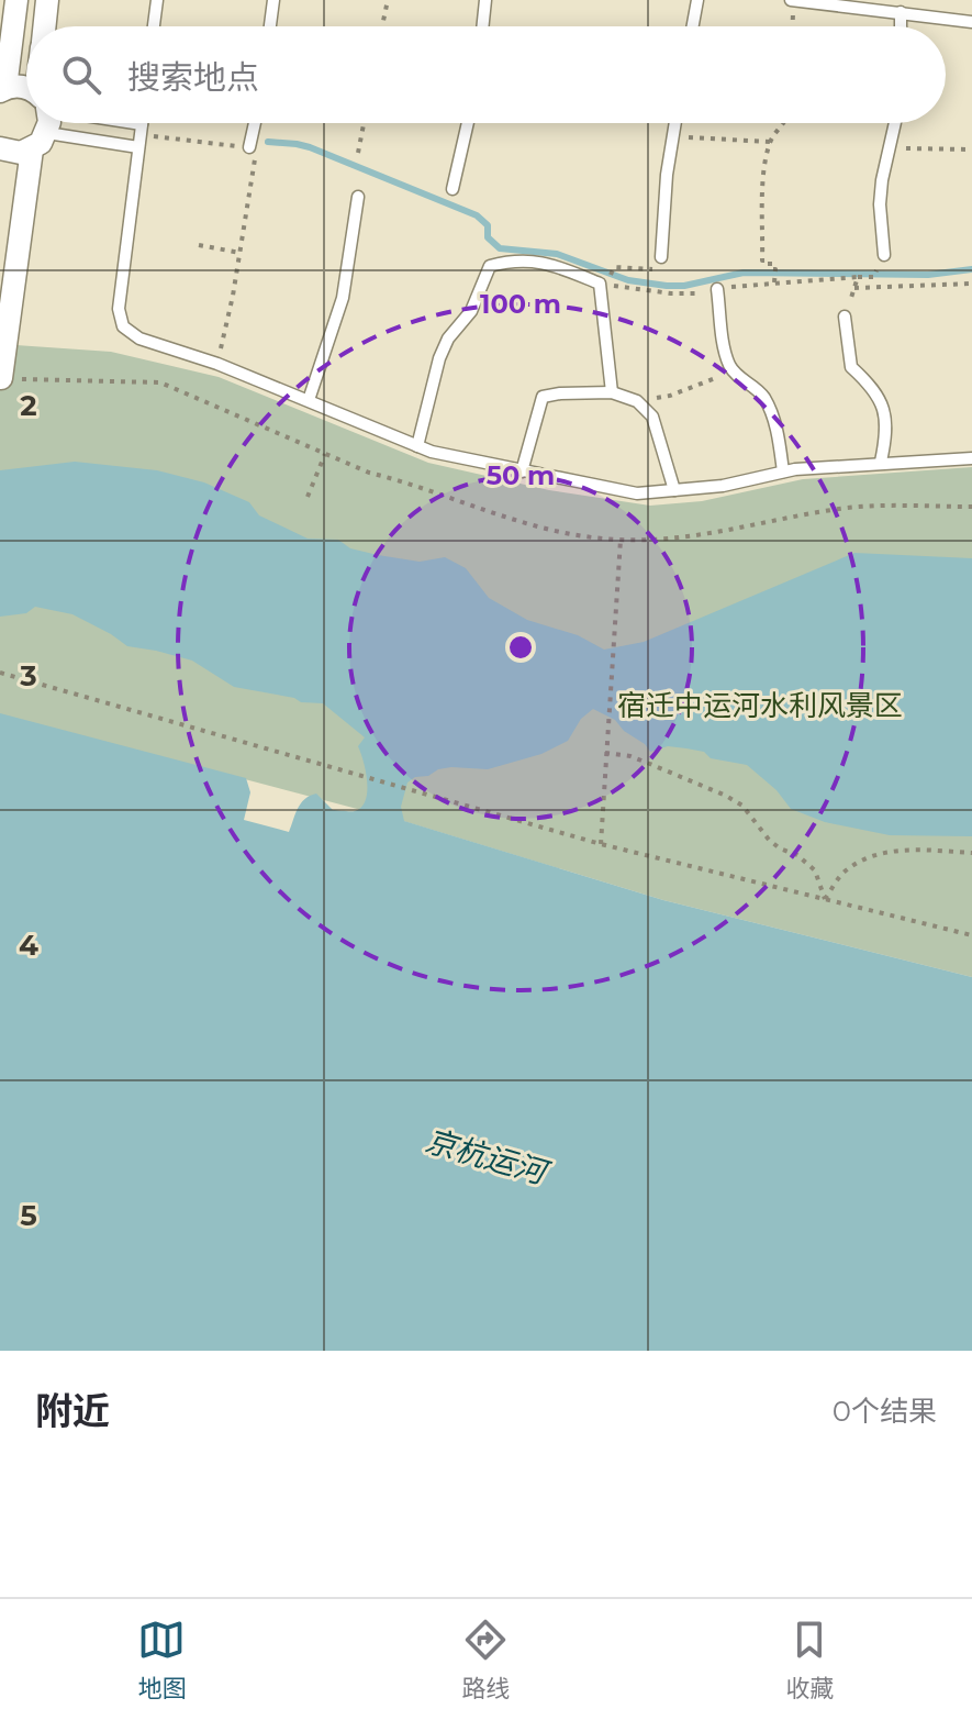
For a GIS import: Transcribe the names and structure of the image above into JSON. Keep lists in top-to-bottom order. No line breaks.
{"water":["京杭运河"],"parks":["宿迁中运河水利风景区"],"page":{"search":"搜索地点","heading":["附近","0个结果"],"nav":["地图","路线","收藏"]},"grid":{"rows":["2","3","4","5"]},"rings":["100 m","50 m"]}
